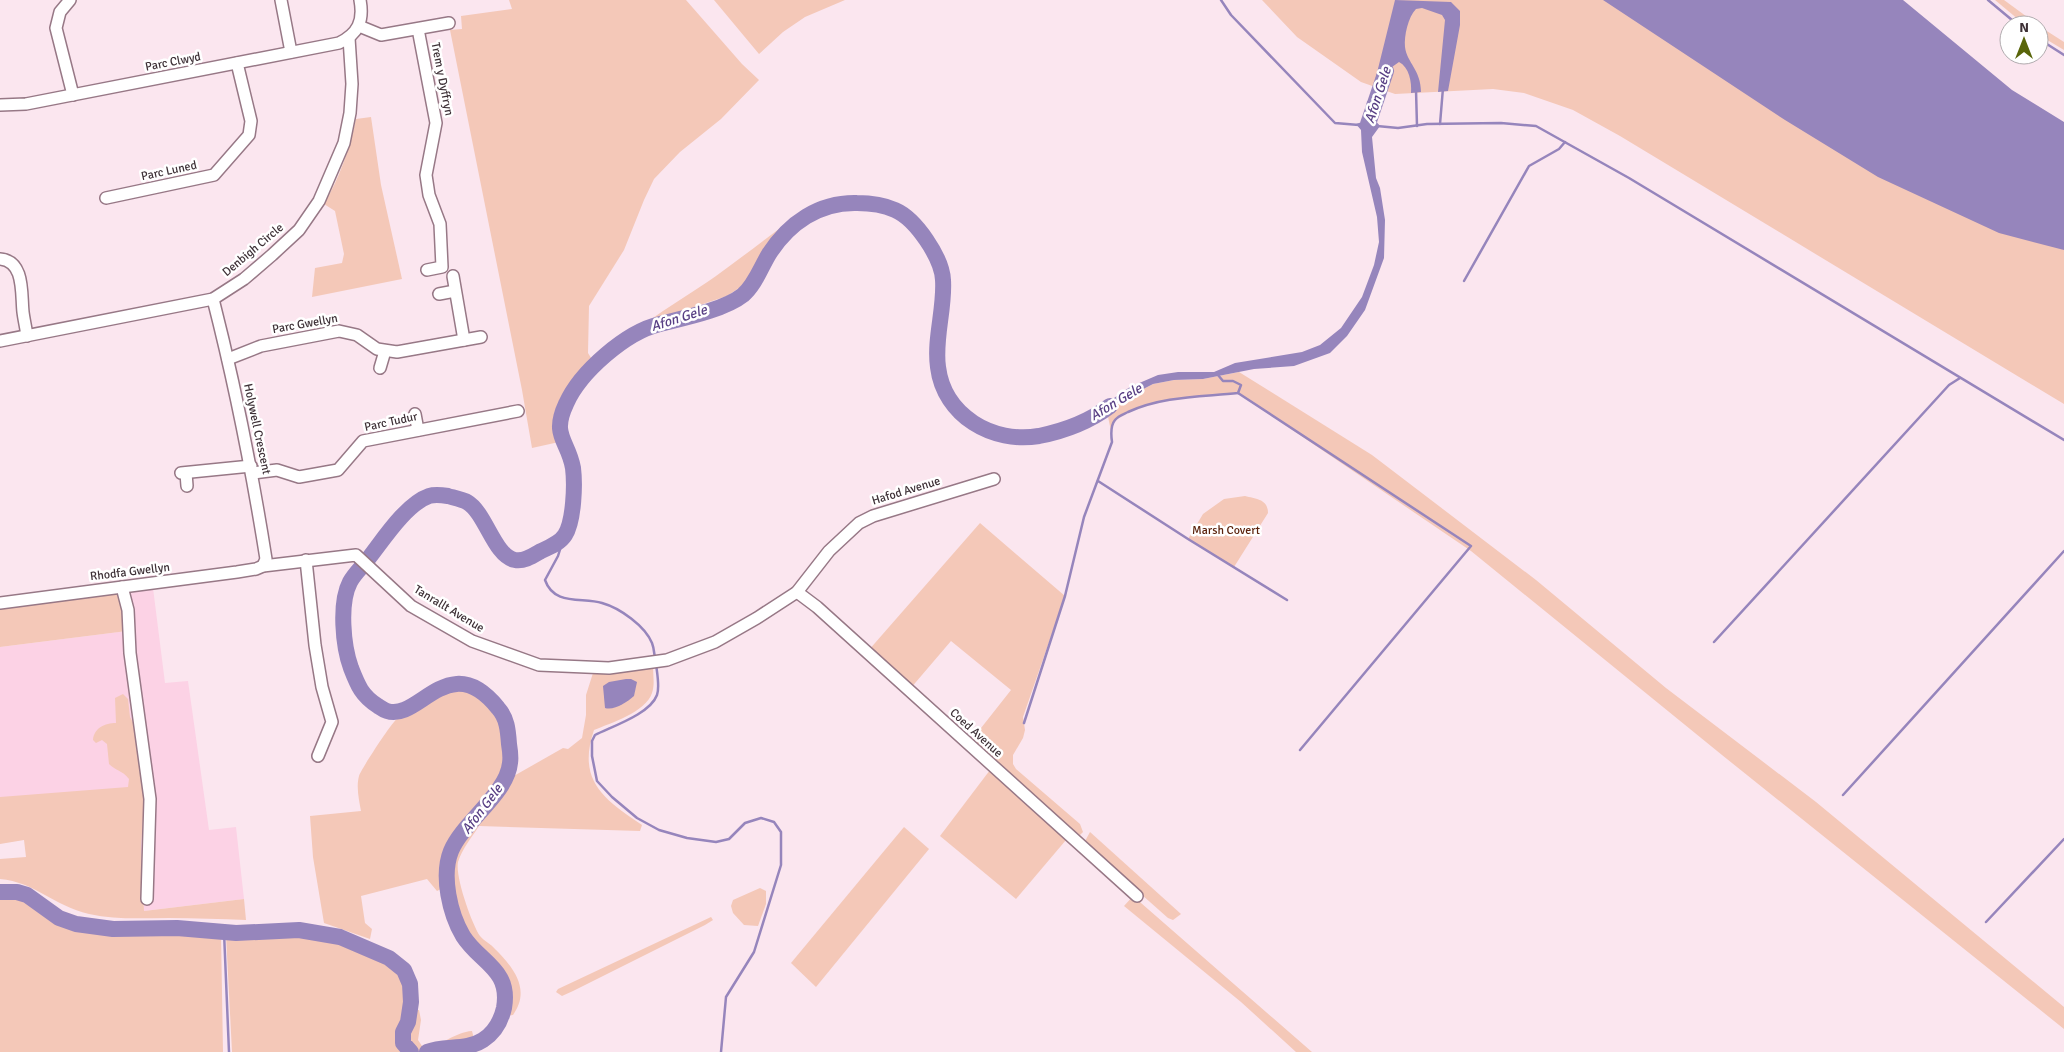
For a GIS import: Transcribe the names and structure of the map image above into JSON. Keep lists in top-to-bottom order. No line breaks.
{"streets":{"street":["Parc Clwyd","Trem y Dyffryn","Parc Luned","Denbigh Circle","Parc Gwellyn","Parc Tudur","Holywell Crescent","Hafod Avenue","Rhodfa Gwellyn","Tanrallt Avenue","Coed Avenue"]},"crossings":[["Parc Clwyd","Denbigh Circle"],["Denbigh Circle","Holywell Crescent"],["Parc Gwellyn","Holywell Crescent"],["Parc Tudur","Holywell Crescent"],["Holywell Crescent","Rhodfa Gwellyn"],["Holywell Crescent","Tanrallt Avenue"],["Hafod Avenue","Tanrallt Avenue"],["Hafod Avenue","Coed Avenue"],["Rhodfa Gwellyn","Tanrallt Avenue"],["Tanrallt Avenue","Coed Avenue"]],"water":["Afon Gele"],"parks":["Marsh Covert"],"north":"top"}
